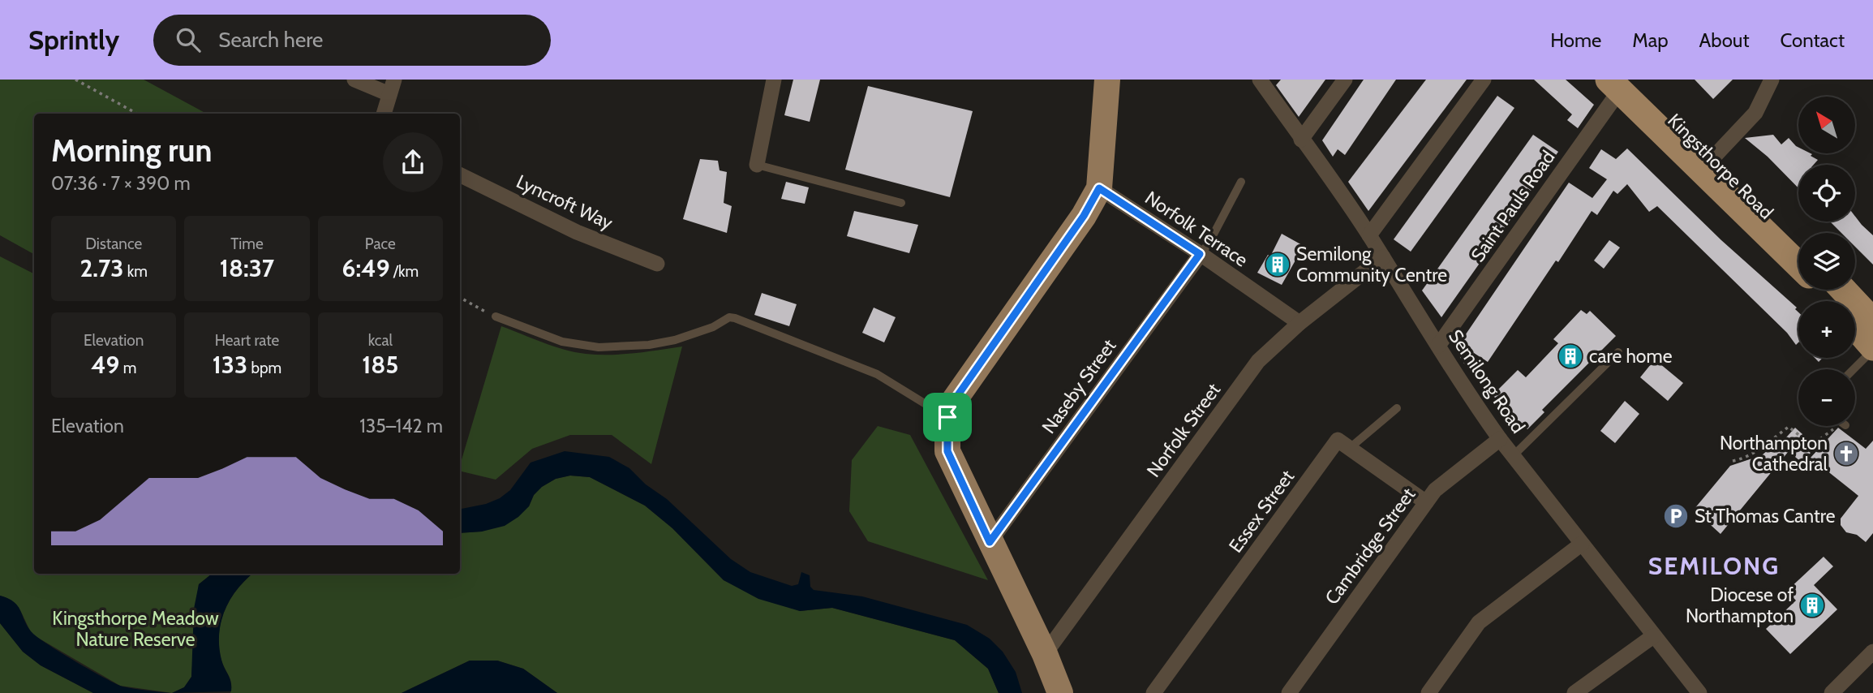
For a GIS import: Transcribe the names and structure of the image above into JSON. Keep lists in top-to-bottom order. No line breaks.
{"streets":{"highway":["Kingsthorpe Road"],"street":["Lyncroft Way","Saint Pauls Road","Norfolk Terrace","Semilong Road","Naseby Street","Norfolk Street","Essex Street","Cambridge Street"]},"crossings":[["Kingsthorpe Road","Saint Pauls Road"],["Saint Pauls Road","Semilong Road"],["Norfolk Terrace","Naseby Street"],["Norfolk Terrace","Norfolk Street"],["Semilong Road","Norfolk Street"],["Semilong Road","Cambridge Street"]],"districts":["SEMILONG"],"parks":["Kingsthorpe Meadow Nature Reserve"],"places":{"building":["Semilong Community Centre","care home","Diocese of Northampton"],"church":["Northampton Cathedral"],"parking":["St Thomas Cantre"]},"north":"top left","page":{"header":"Sprintly","search":"Search here","nav":["Home","Map","About","Contact"],"map_buttons":["+","−"],"heading":["Morning run","07:36 · 7 × 390 m"],"stats":[["Distance","2.73 km"],["Time","18:37"],["Pace","6:49 /km"],["Elevation","49 m"],["Heart rate","133 bpm"],["kcal","185"]],"chart":["Elevation","135–142 m"]}}
